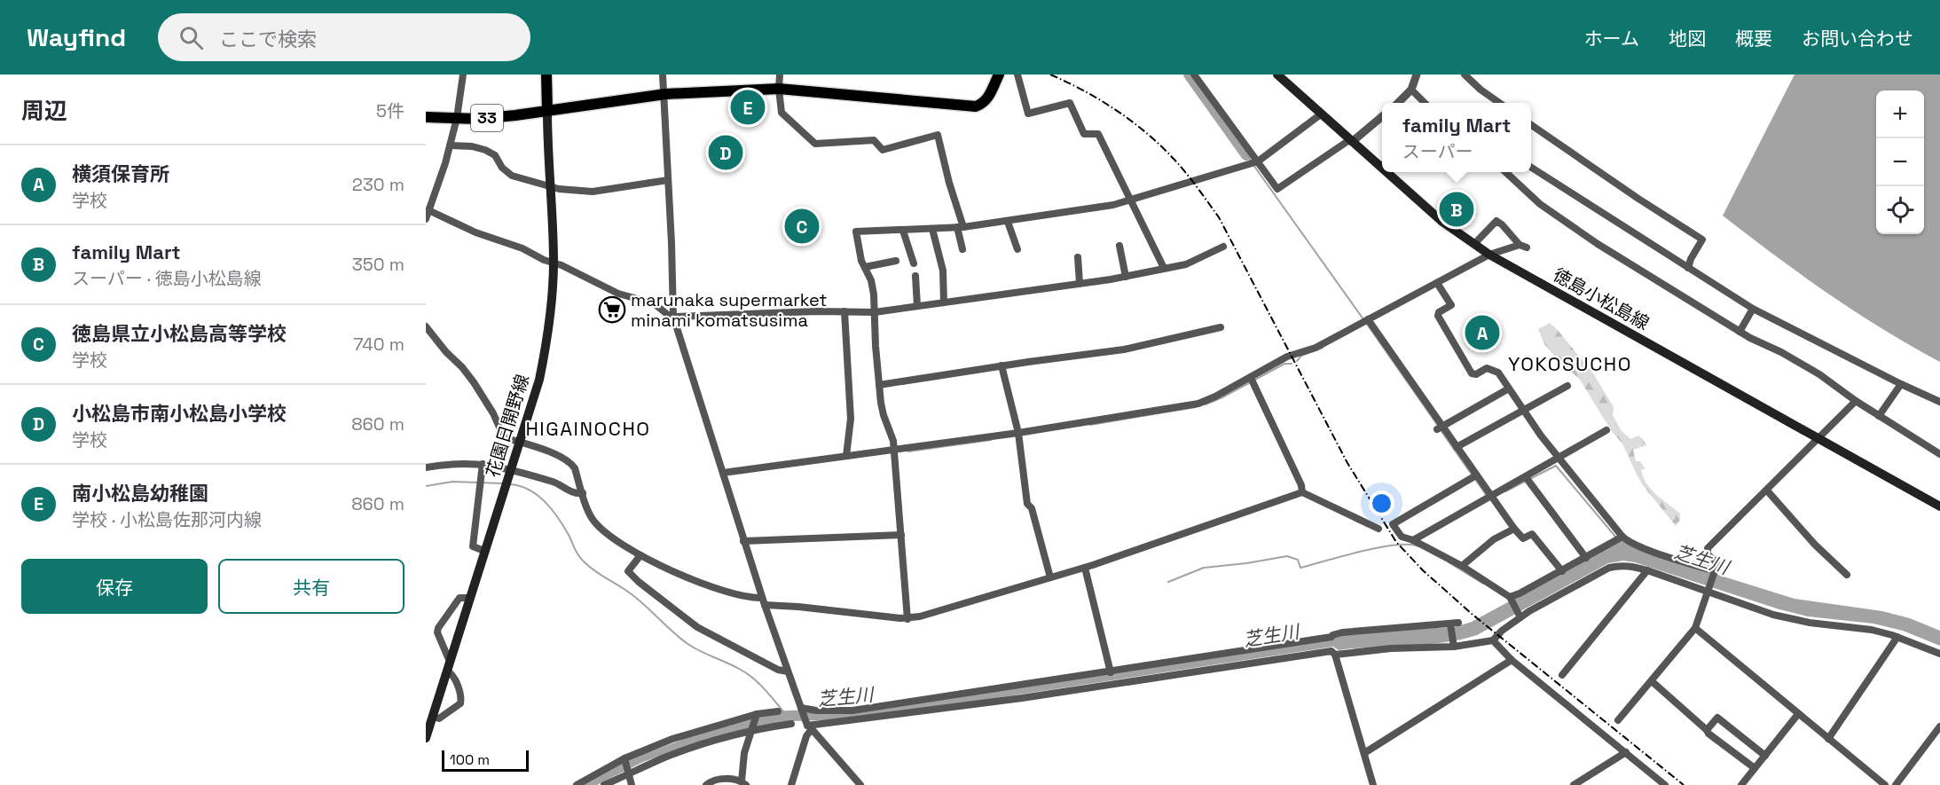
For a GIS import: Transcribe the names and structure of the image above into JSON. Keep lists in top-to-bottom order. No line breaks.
{"streets":{"main road":["33","徳島小松島線","花園日開野線"]},"crossings":[["33","花園日開野線"]],"districts":["YOKOSUCHO","HIGAINOCHO"],"water":["芝生川"],"places":{"supermarket":["marunaka supermarket minami komatsusima"]},"scale_bar":"100 m","page":{"header":"Wayfind","search":"ここで検索","nav":["ホーム","地図","概要","お問い合わせ"],"heading":["周辺","5件"],"pins":["E","D","B","C","A"],"map_buttons":["+","−"],"popup":["family Mart","スーパー"],"list":[{"mark":"A","name":"横須保育所","note":"学校","value":"230 m"},{"mark":"B","name":"family Mart","note":"スーパー · 徳島小松島線","value":"350 m"},{"mark":"C","name":"徳島県立小松島高等学校","note":"学校","value":"740 m"},{"mark":"D","name":"小松島市南小松島小学校","note":"学校","value":"860 m"},{"mark":"E","name":"南小松島幼稚園","note":"学校 · 小松島佐那河内線","value":"860 m"}],"buttons":["保存","共有"],"scale":"100 m"}}
